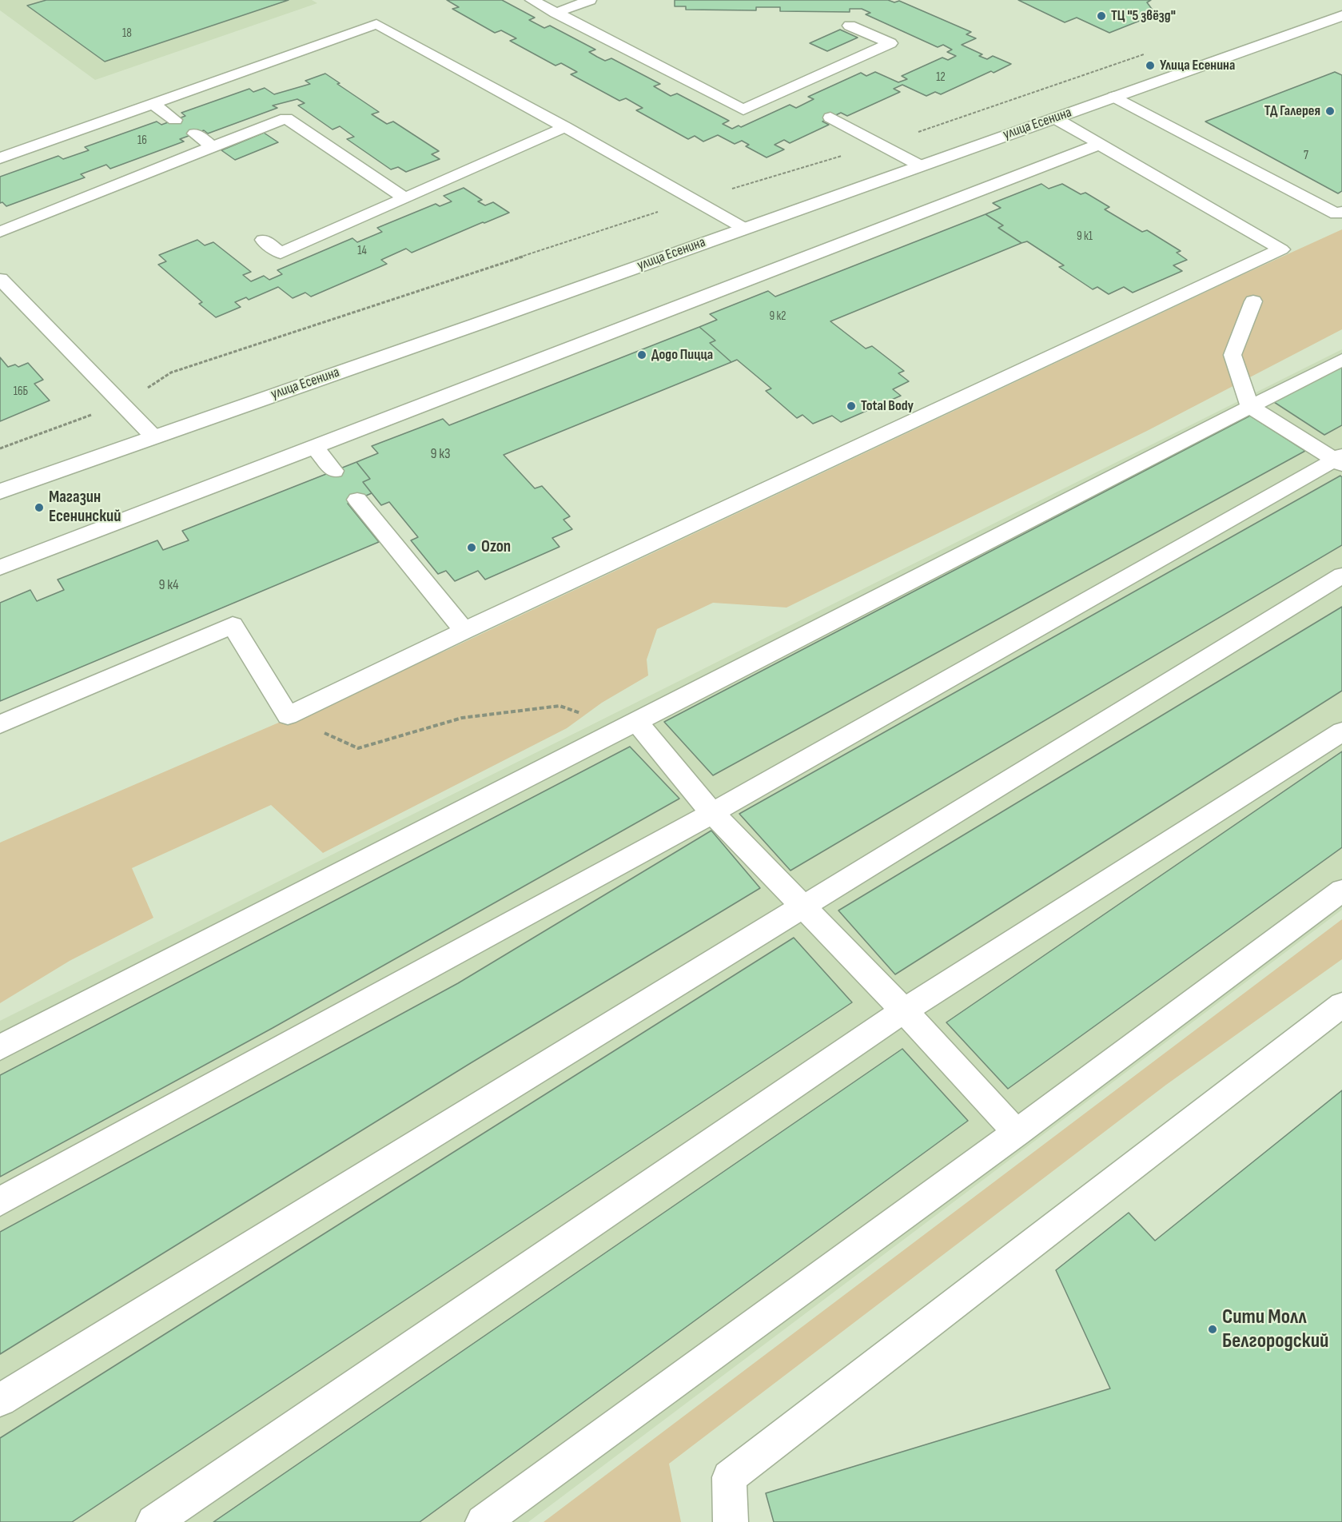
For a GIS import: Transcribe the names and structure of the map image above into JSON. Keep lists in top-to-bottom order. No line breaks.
{"streets":{"street":["улица Есенина"]},"places":["ТЦ \"5 звёзд\"","Улица Есенина","ТД Галерея","Додо Пицца","Total Body","Магазин Есенинский","Ozon","Сити Молл Белгородский"],"house_numbers":["18","12","16","7","9 к1","14","9 к2","16Б","9 к3","9 к4"]}
